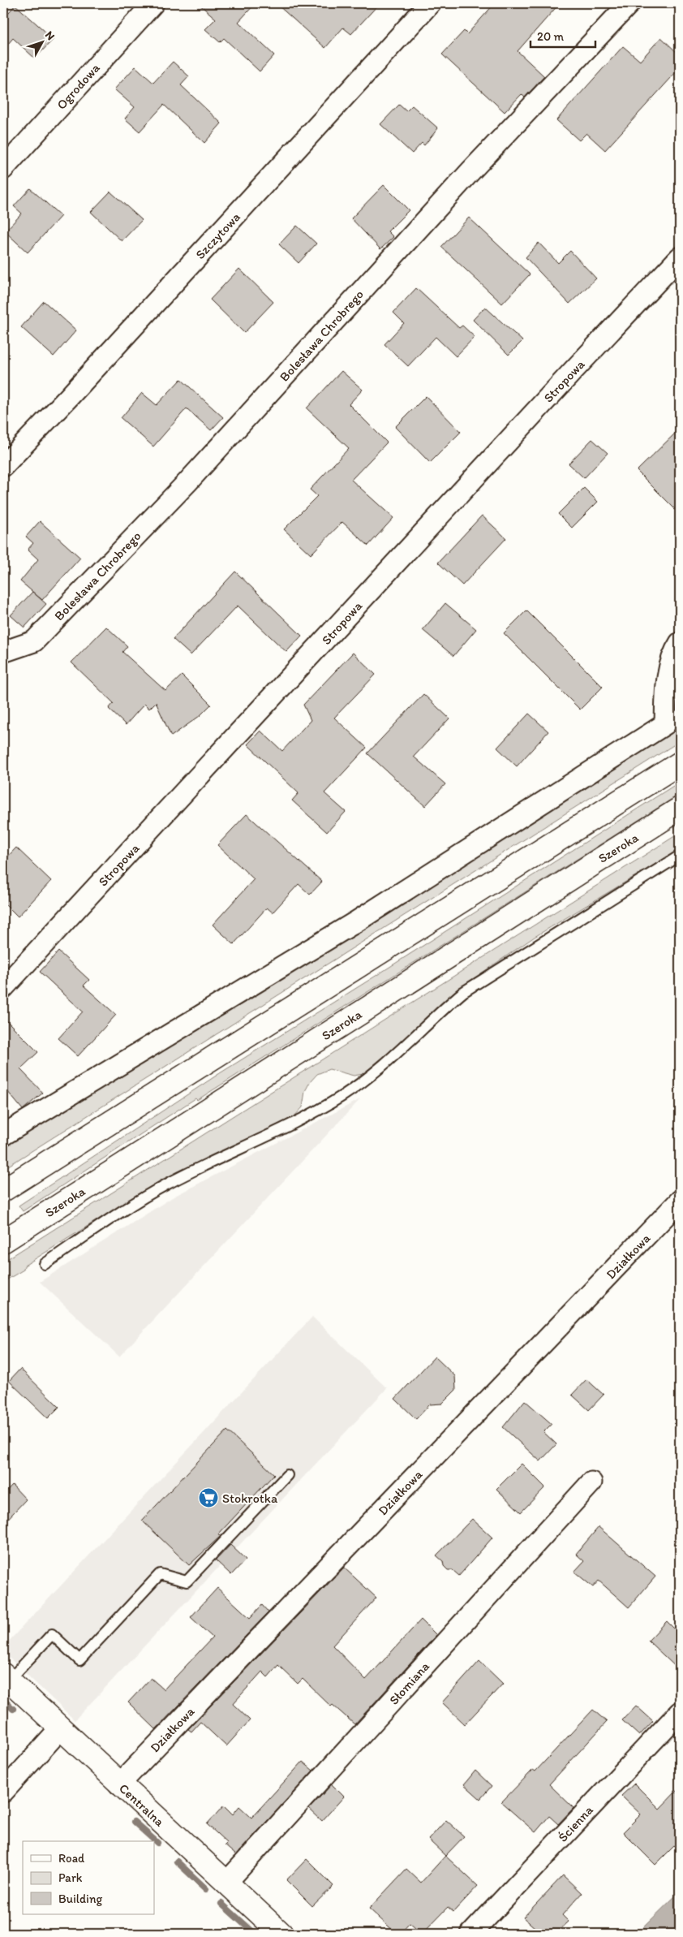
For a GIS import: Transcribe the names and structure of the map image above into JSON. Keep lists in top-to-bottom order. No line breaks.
{"streets":{"main road":["Szeroka","Centralna"],"street":["Ogrodowa","Szczytowa","Bolesława Chrobrego","Stropowa","Działkowa","Słomiana","Ścienna"]},"crossings":[["Działkowa","Centralna"],["Słomiana","Centralna"]],"places":{"supermarket":["Stokrotka"]},"legend":["Road","Park","Building"],"scale_bar":"20 m","north":"top right"}
